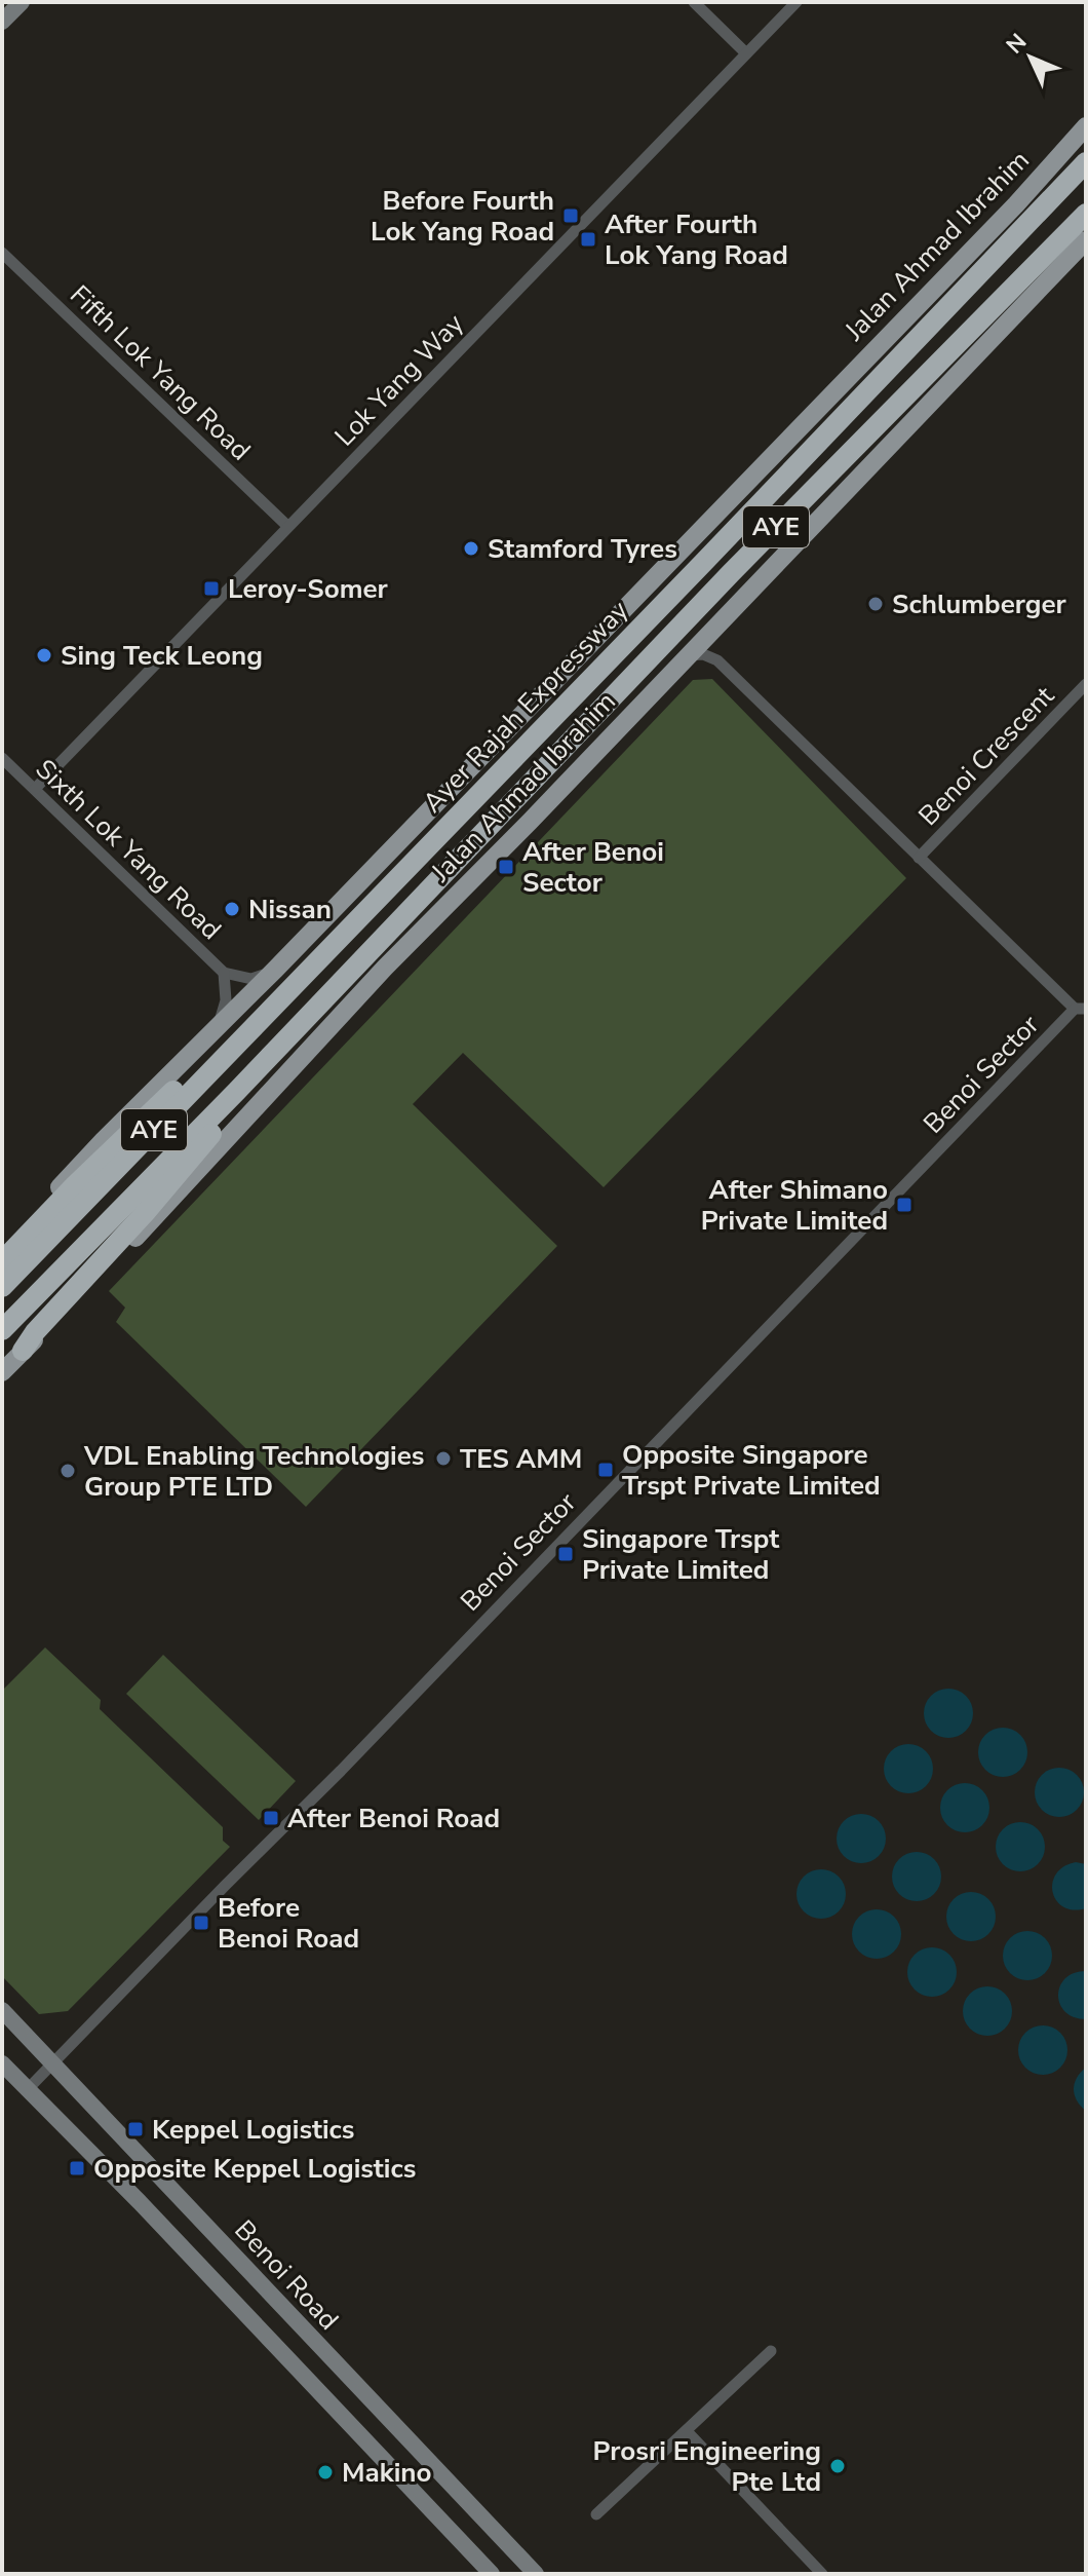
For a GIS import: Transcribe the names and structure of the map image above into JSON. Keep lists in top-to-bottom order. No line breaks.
{"streets":{"highway":["AYE","Ayer Rajah Expressway"],"main road":["Jalan Ahmad Ibrahim","Benoi Road"],"street":["Fifth Lok Yang Road","Lok Yang Way","Benoi Crescent","Sixth Lok Yang Road","Benoi Sector"]},"crossings":[["Jalan Ahmad Ibrahim","Sixth Lok Yang Road"],["Fifth Lok Yang Road","Lok Yang Way"],["Lok Yang Way","Sixth Lok Yang Road"],["Benoi Crescent","Benoi Sector"],["Benoi Sector","Benoi Road"]],"places":{"transit":["Before Fourth Lok Yang Road","After Fourth Lok Yang Road","Leroy-Somer","After Benoi Sector","After Shimano Private Limited","Opposite Singapore Trspt Private Limited","Singapore Trspt Private Limited","After Benoi Road","Before Benoi Road","Keppel Logistics","Opposite Keppel Logistics"],"other":["Stamford Tyres","Schlumberger","Sing Teck Leong","Nissan","TES AMM","VDL Enabling Technologies Group PTE LTD","Prosri Engineering Pte Ltd","Makino"]},"north":"top left"}
